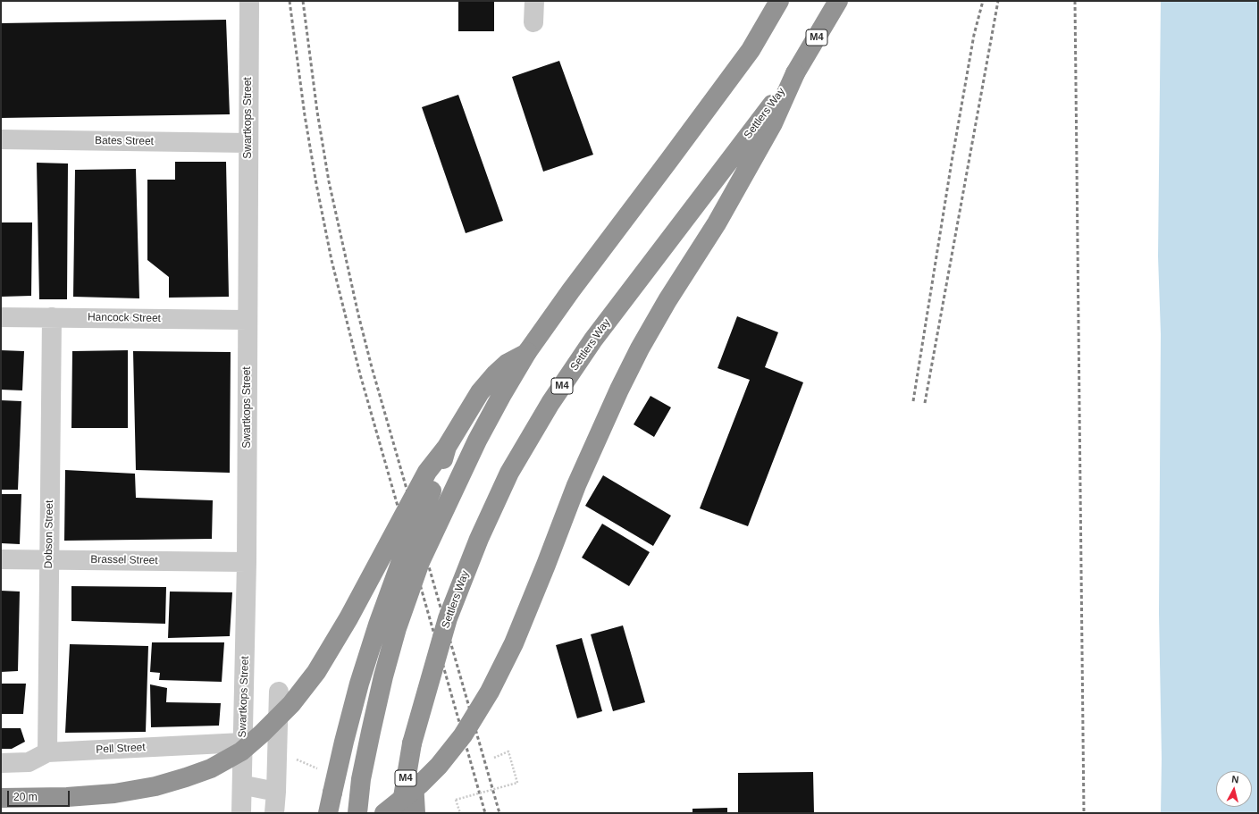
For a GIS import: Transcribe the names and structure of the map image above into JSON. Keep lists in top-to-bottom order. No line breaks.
{"streets":{"highway":["M4","Settlers Way"],"street":["Swartkops Street","Bates Street","Hancock Street","Dobson Street","Brassel Street","Pell Street"]},"crossings":[["Swartkops Street","Bates Street"],["Swartkops Street","Hancock Street"],["Swartkops Street","Brassel Street"],["Swartkops Street","Pell Street"],["Hancock Street","Dobson Street"],["Dobson Street","Brassel Street"],["Dobson Street","Pell Street"]],"scale_bar":"20 m","north":"top"}
